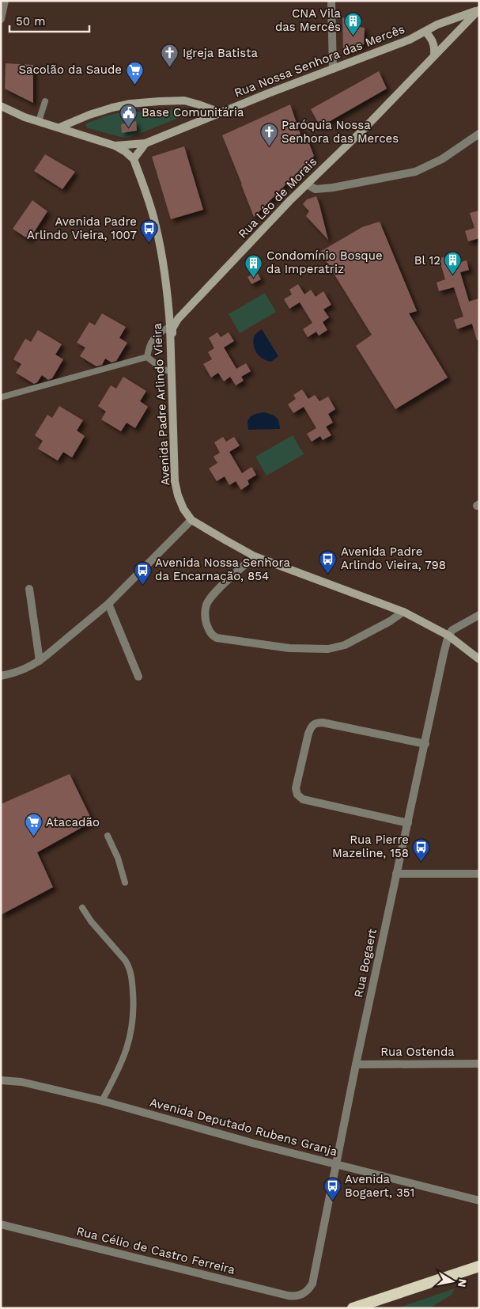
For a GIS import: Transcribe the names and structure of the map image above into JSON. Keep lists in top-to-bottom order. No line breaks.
{"streets":{"main road":["Rua Nossa Senhora das Mercês","Rua Léo de Morais","Avenida Padre Arlindo Vieira"],"street":["Rua Bogaert","Rua Ostenda","Avenida Deputado Rubens Granja","Rua Célio de Castro Ferreira"]},"crossings":[["Rua Nossa Senhora das Mercês","Rua Léo de Morais"],["Rua Léo de Morais","Avenida Padre Arlindo Vieira"],["Avenida Padre Arlindo Vieira","Rua Bogaert"],["Rua Bogaert","Rua Ostenda"],["Rua Bogaert","Avenida Deputado Rubens Granja"],["Rua Bogaert","Rua Célio de Castro Ferreira"]],"places":{"building":["CNA Vila das Mercês","Bl 12","Condomínio Bosque da Imperatriz"],"church":["Igreja Batista","Paróquia Nossa Senhora das Merces"],"supermarket":["Sacolão da Saude","Atacadão"],"public building":["Base Comunitária"],"bus stop":["Avenida Padre Arlindo Vieira, 1007","Avenida Padre Arlindo Vieira, 798","Avenida Nossa Senhora da Encarnação, 854","Rua Pierre Mazeline, 158","Avenida Bogaert, 351"]},"scale_bar":"50 m","north":"right"}
